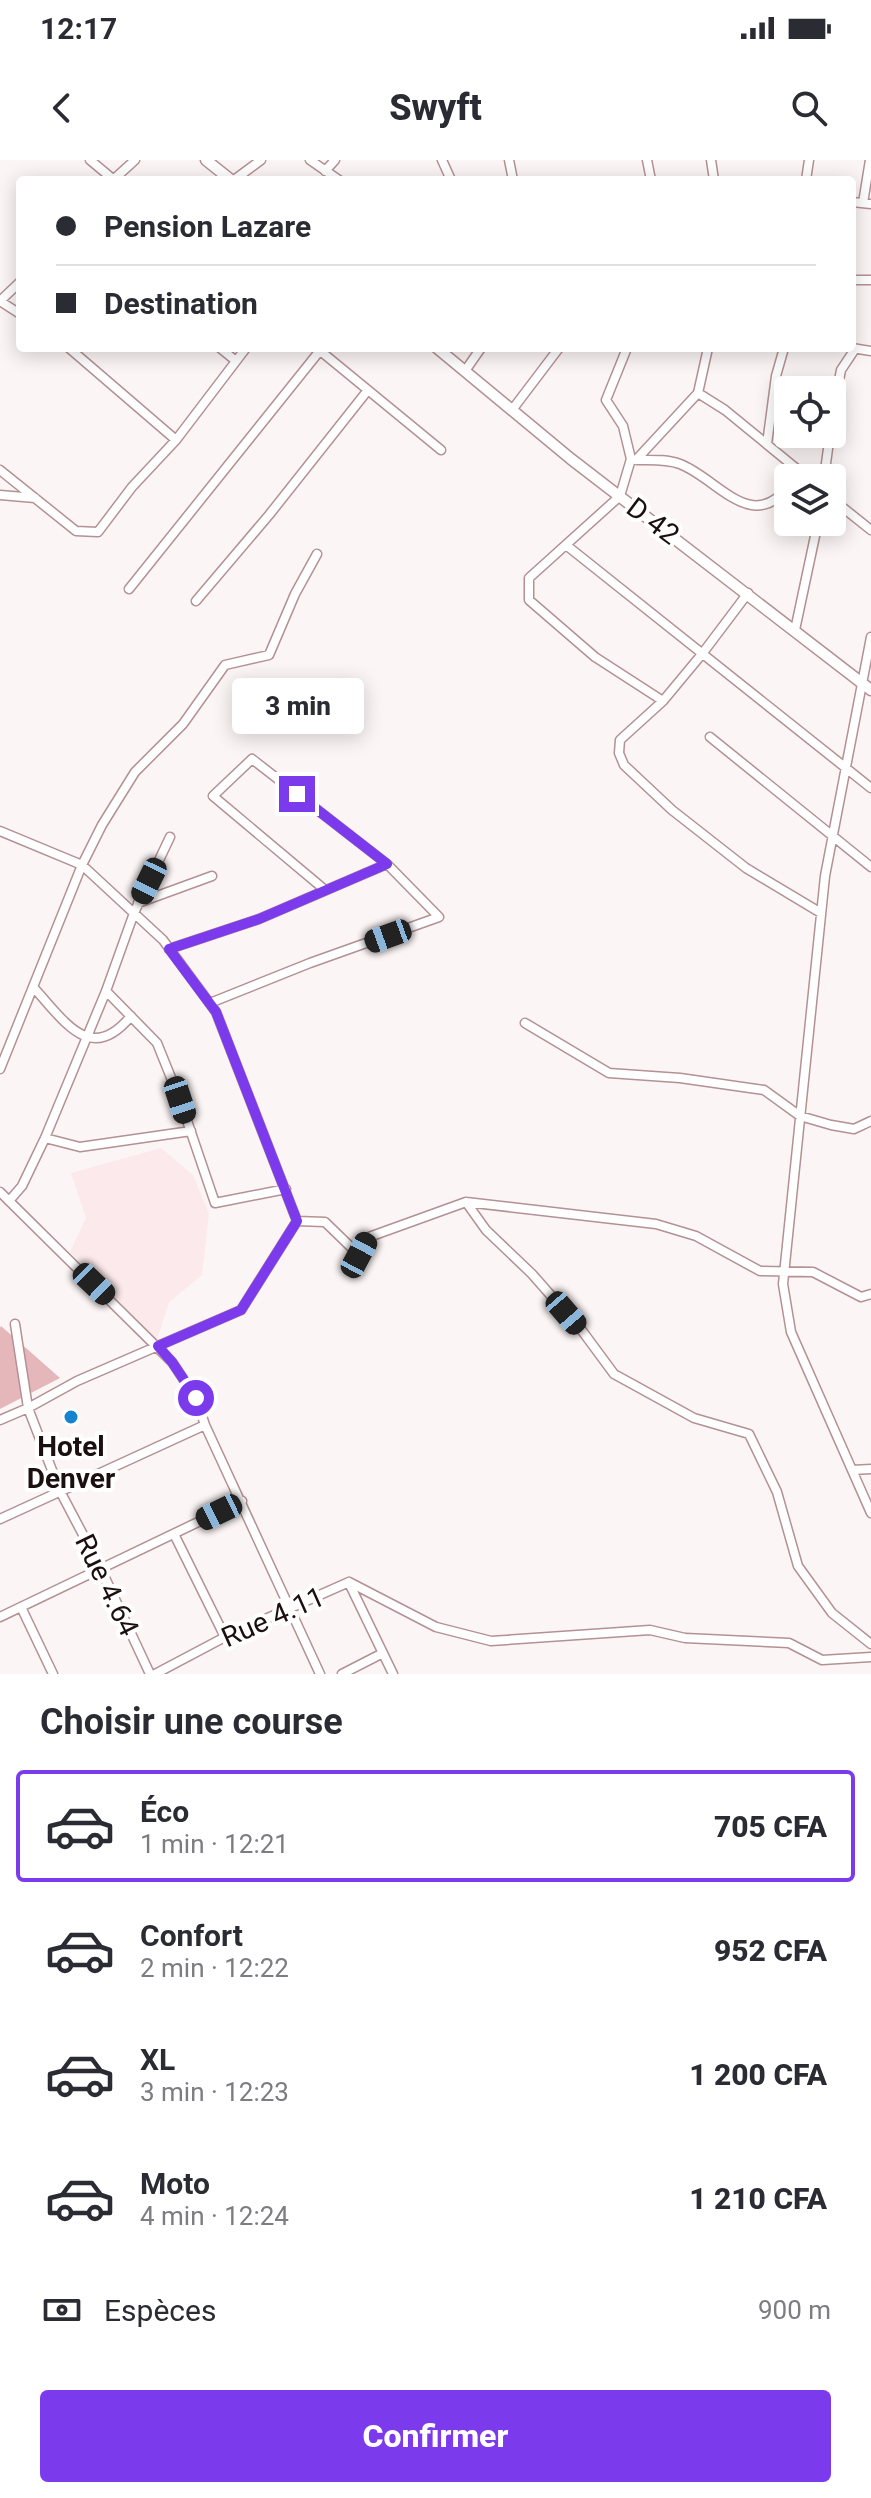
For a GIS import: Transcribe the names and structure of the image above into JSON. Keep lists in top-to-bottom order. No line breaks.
{"streets":{"street":["D 42","Rue 4.64","Rue 4.11"]},"crossings":[["Rue 4.64","Rue 4.11"]],"places":["Hotel Denver"],"page":{"status":"12:17","header":"Swyft","banner":["Pension Lazare","Destination"],"bubble":"3 min","heading":"Choisir une course","list":[{"name":"Éco","note":"1 min · 12:21","value":"705 CFA"},{"name":"Confort","note":"2 min · 12:22","value":"952 CFA"},{"name":"XL","note":"3 min · 12:23","value":"1 200 CFA"},{"name":"Moto","note":"4 min · 12:24","value":"1 210 CFA"}],"pay":["Espèces","900 m"],"buttons":"Confirmer"}}
